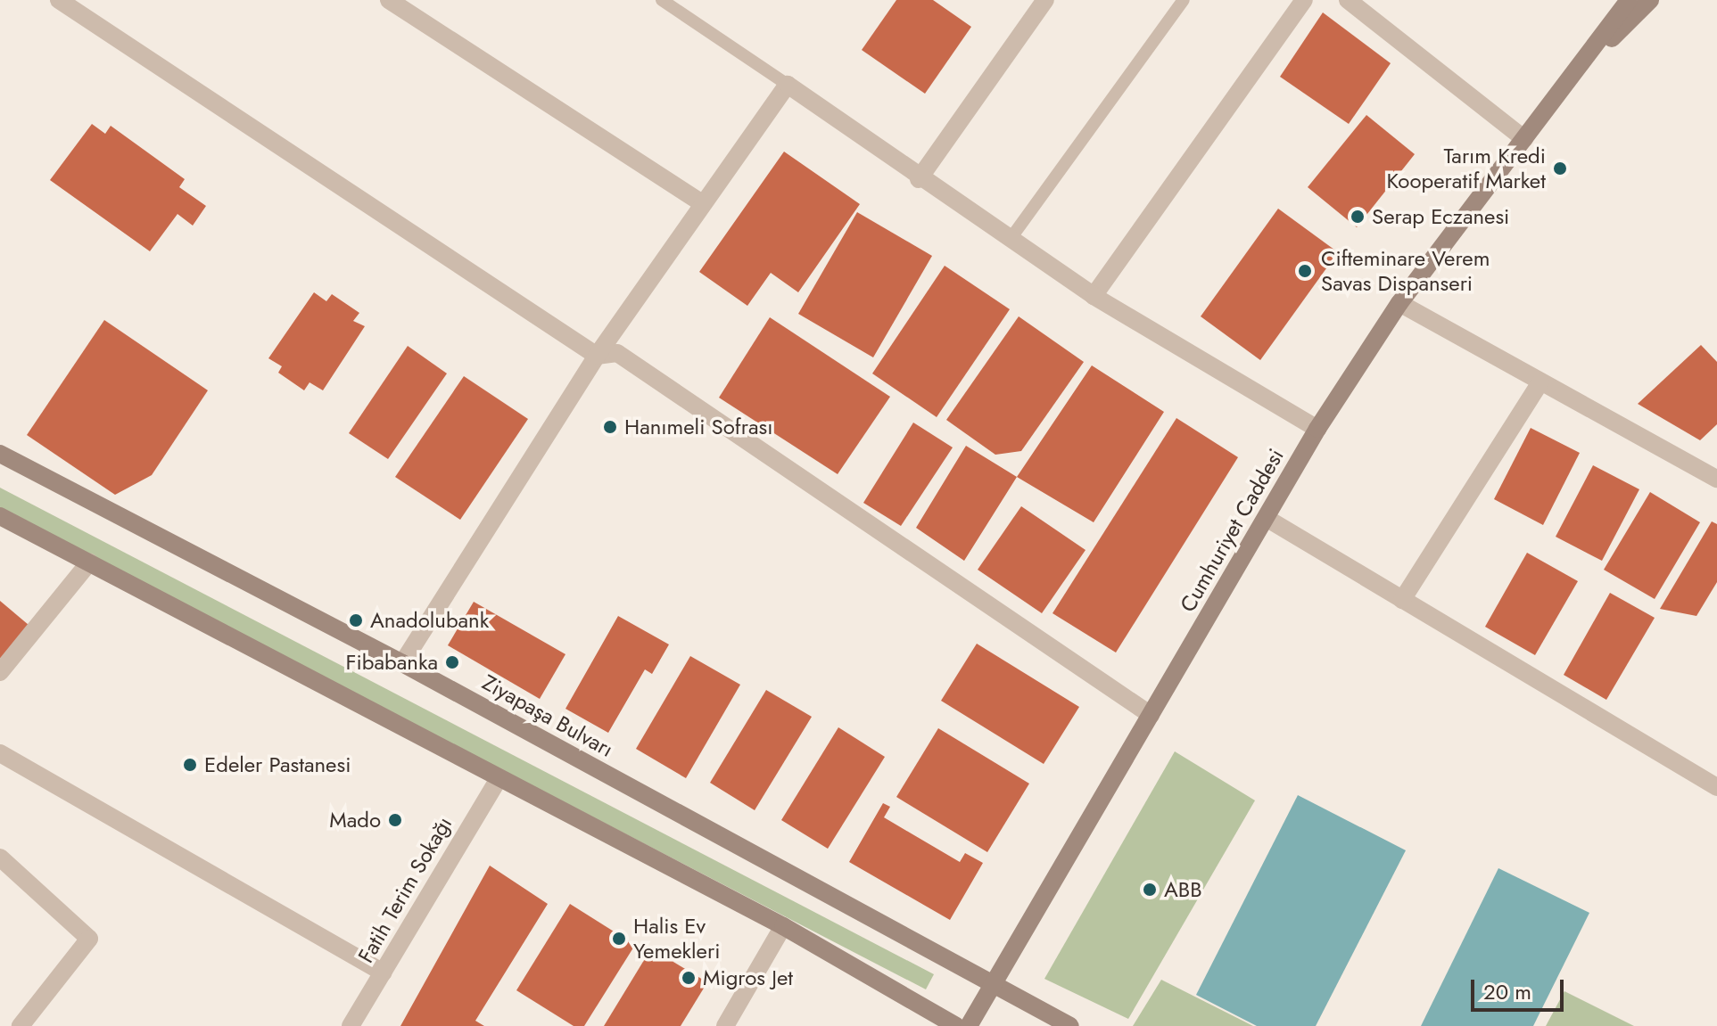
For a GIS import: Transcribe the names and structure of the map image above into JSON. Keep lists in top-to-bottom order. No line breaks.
{"streets":{"main road":["Cumhuriyet Caddesi","Ziyapaşa Bulvarı"],"street":["Fatih Terim Sokağı"]},"crossings":[["Cumhuriyet Caddesi","Ziyapaşa Bulvarı"]],"places":["Tarım Kredi Kooperatif Market","Serap Eczanesi","Cifteminare Verem Savas Dispanseri","Hanımeli Sofrası","Anadolubank","Fibabanka","Edeler Pastanesi","Mado","ABB","Halis Ev Yemekleri","Migros Jet"],"scale_bar":"20 m"}
